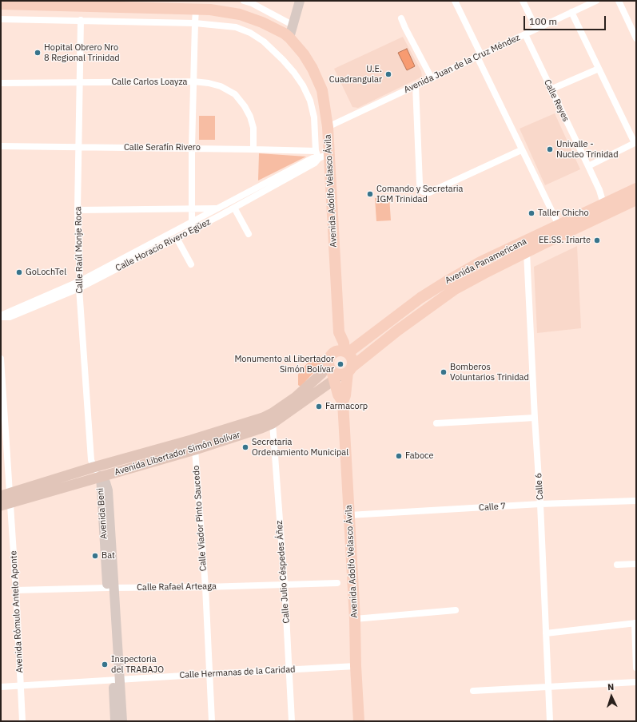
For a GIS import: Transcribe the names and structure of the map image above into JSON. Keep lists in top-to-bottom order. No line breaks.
{"streets":{"highway":["Avenida Adolfo Velasco Ávila","Avenida Panamericana"],"main road":["Avenida Libertador Simón Bolívar","Avenida Beni"],"street":["Avenida Juan de la Cruz Méndez","Calle Carlos Loayza","Calle Reyes","Calle Serafín Rivero","Calle Horacio Rivero Egüez","Calle Raúl Monje Roca","Calle 6","Calle 7","Calle Viador Pinto Saucedo","Calle Julio Céspedes Áñez","Calle Rafael Arteaga","Avenida Rómulo Antelo Aponte","Calle Hermanas de la Caridad"]},"crossings":[["Avenida Juan de la Cruz Méndez","Calle Reyes"],["Avenida Juan de la Cruz Méndez","Avenida Adolfo Velasco Ávila"],["Calle Carlos Loayza","Calle Serafín Rivero"],["Calle Carlos Loayza","Calle Raúl Monje Roca"],["Calle Reyes","Avenida Panamericana"],["Calle Serafín Rivero","Calle Raúl Monje Roca"],["Avenida Adolfo Velasco Ávila","Calle Horacio Rivero Egüez"],["Avenida Adolfo Velasco Ávila","Avenida Panamericana"],["Avenida Adolfo Velasco Ávila","Avenida Libertador Simón Bolívar"],["Avenida Adolfo Velasco Ávila","Calle 7"],["Avenida Adolfo Velasco Ávila","Calle Hermanas de la Caridad"],["Calle Horacio Rivero Egüez","Calle Raúl Monje Roca"],["Calle Raúl Monje Roca","Avenida Libertador Simón Bolívar"],["Calle Raúl Monje Roca","Avenida Beni"],["Avenida Panamericana","Avenida Libertador Simón Bolívar"],["Avenida Panamericana","Calle 6"],["Avenida Libertador Simón Bolívar","Avenida Beni"],["Avenida Libertador Simón Bolívar","Calle Viador Pinto Saucedo"],["Avenida Libertador Simón Bolívar","Calle Julio Céspedes Áñez"],["Avenida Libertador Simón Bolívar","Avenida Rómulo Antelo Aponte"],["Calle 6","Calle 7"],["Avenida Beni","Calle Rafael Arteaga"],["Avenida Beni","Calle Hermanas de la Caridad"],["Calle Viador Pinto Saucedo","Calle Rafael Arteaga"],["Calle Viador Pinto Saucedo","Calle Hermanas de la Caridad"],["Calle Julio Céspedes Áñez","Calle Rafael Arteaga"],["Calle Julio Céspedes Áñez","Calle Hermanas de la Caridad"],["Calle Rafael Arteaga","Avenida Rómulo Antelo Aponte"],["Avenida Rómulo Antelo Aponte","Calle Hermanas de la Caridad"]],"places":["Hopital Obrero Nro 8 Regional Trinidad","U.E. Cuadrangular","Univalle - Nucleo Trinidad","Comando y Secretaria IGM Trinidad","Taller Chicho","EE.SS. Iriarte","GoLochTel","Monumento al Libertador Simón Bolívar","Bomberos Voluntarios Trinidad","Farmacorp","Secretaria Ordenamiento Municipal","Faboce","Bat","Inspectoria del TRABAJO"],"scale_bar":"100 m","north":"top"}
